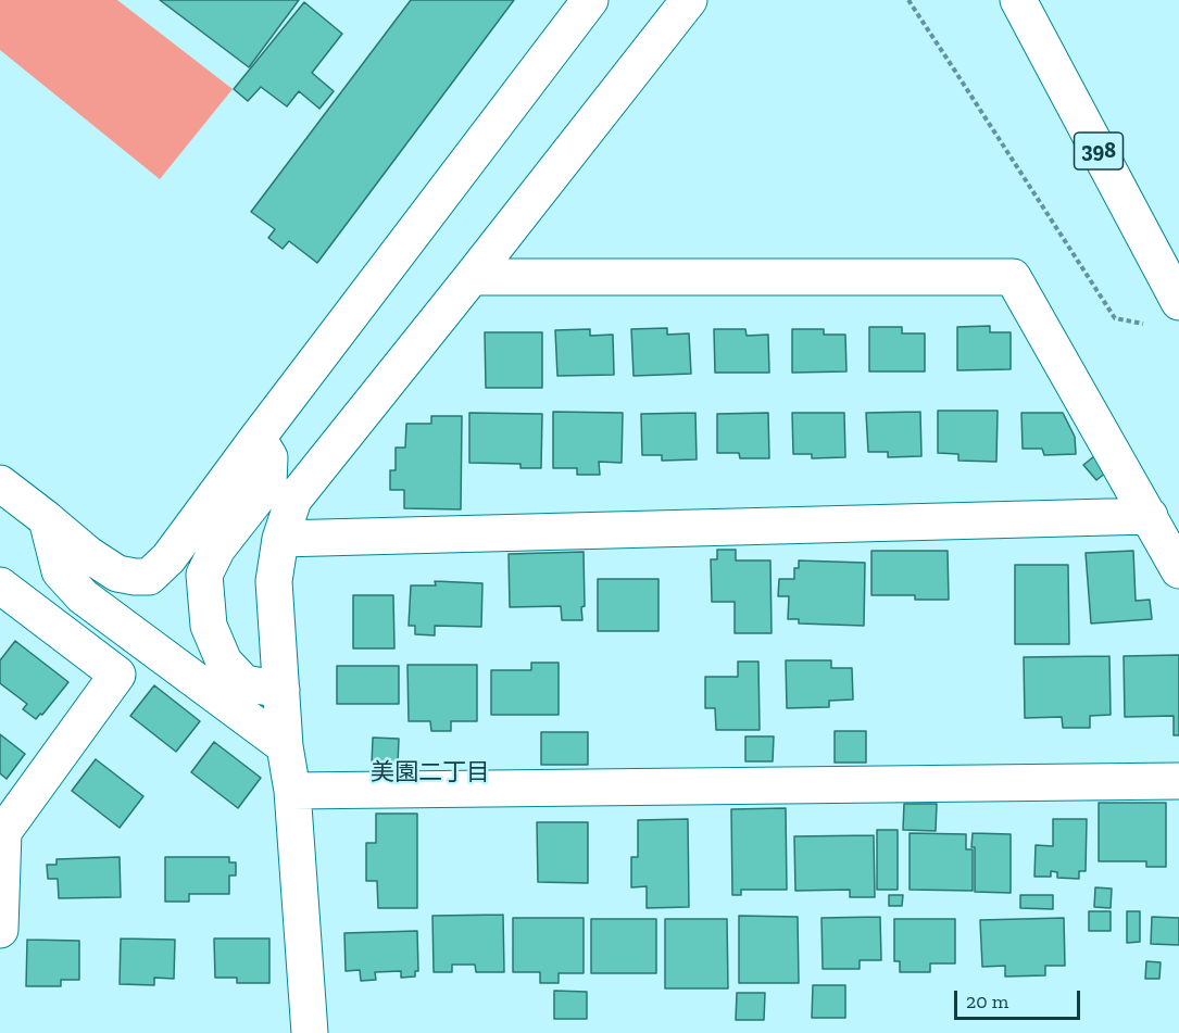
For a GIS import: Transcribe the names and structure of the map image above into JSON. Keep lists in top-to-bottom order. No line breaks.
{"streets":{"main road":["398"]},"districts":["美園二丁目"],"scale_bar":"20 m"}
